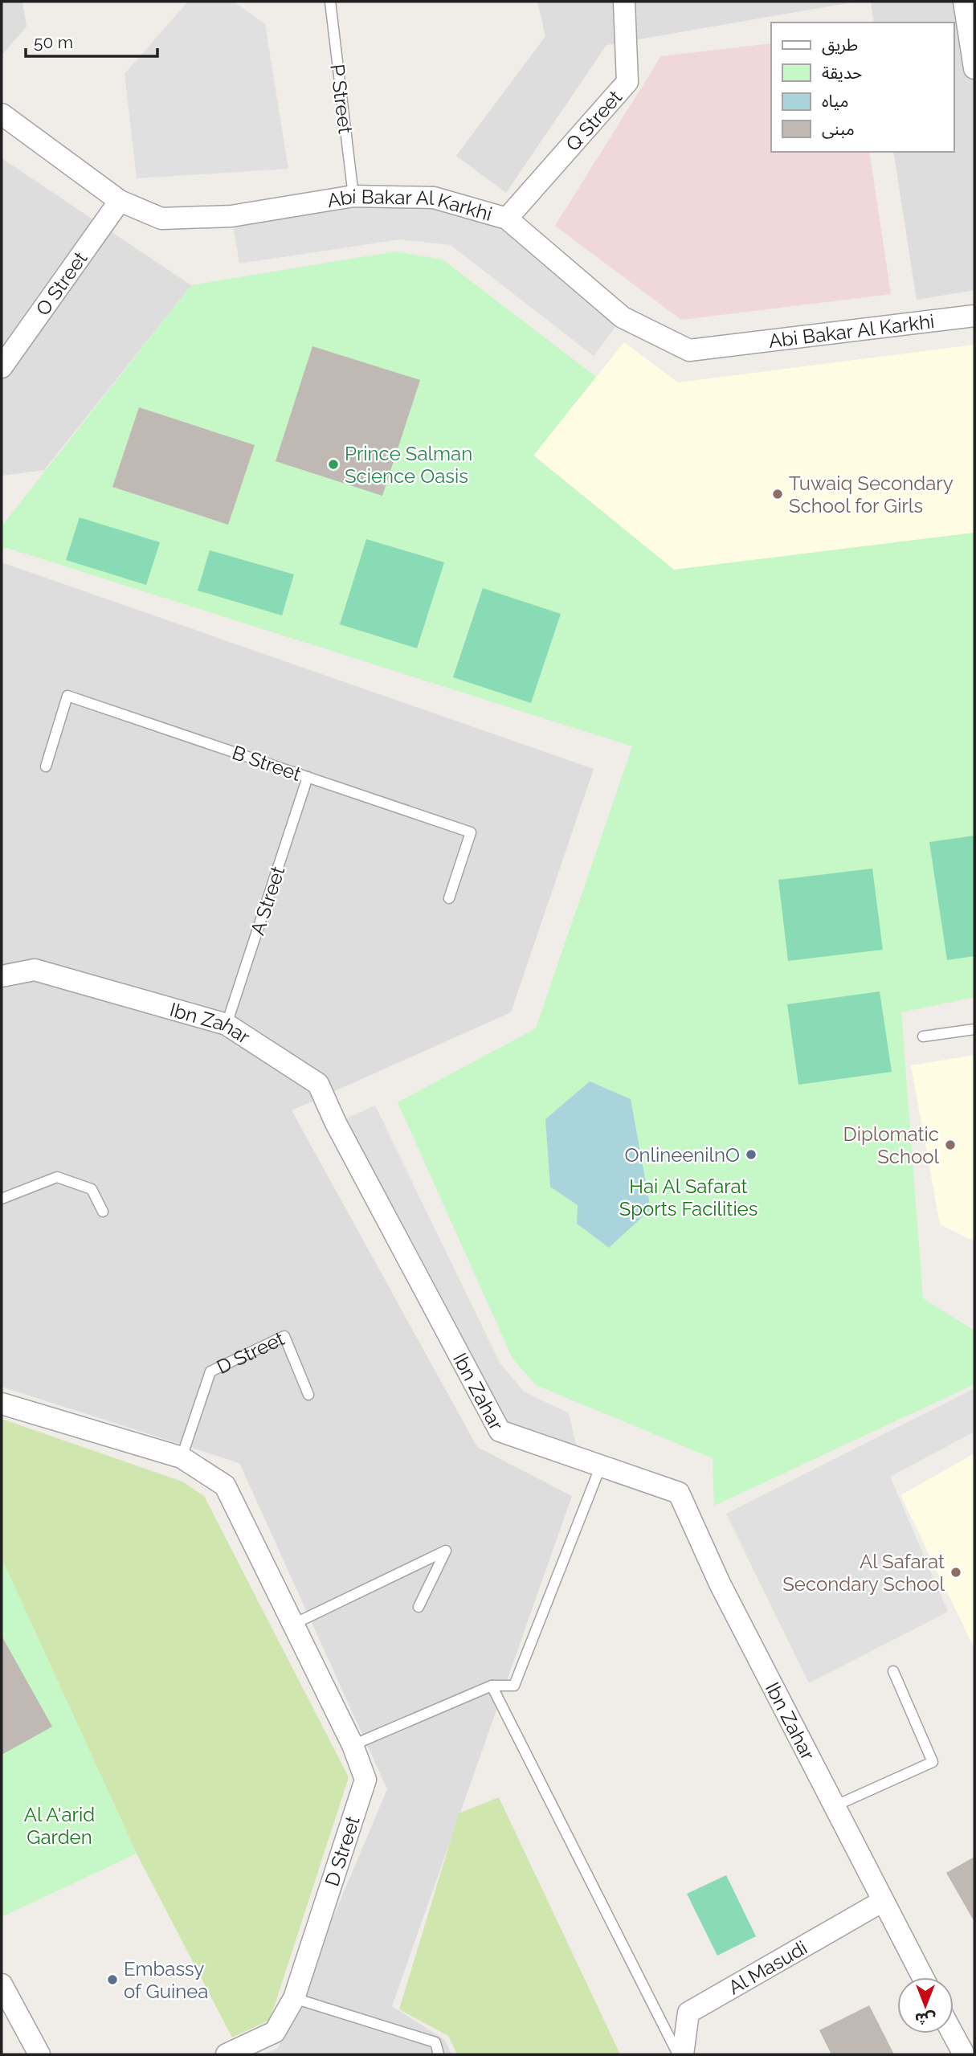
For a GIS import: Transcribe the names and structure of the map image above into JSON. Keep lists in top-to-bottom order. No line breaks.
{"streets":{"street":["Q Street","Abi Bakar Al Karkhi","O Street","Ibn Zahar","D Street","Al Masudi"],"lane":["P Street","B Street","A Street"]},"crossings":[["P Street","Abi Bakar Al Karkhi"],["Q Street","Abi Bakar Al Karkhi"],["Abi Bakar Al Karkhi","O Street"],["B Street","A Street"],["A Street","Ibn Zahar"],["Ibn Zahar","Al Masudi"]],"parks":["Hai Al Safarat Sports Facilities","Al A'arid Garden"],"places":["Prince Salman Science Oasis","Tuwaiq Secondary School for Girls","Diplomatic School","OnlineenilnO","Al Safarat Secondary School","Embassy of Guinea"],"legend":["طريق","حديقة","مياه","مبنى"],"scale_bar":"50 m","north":"bottom"}
